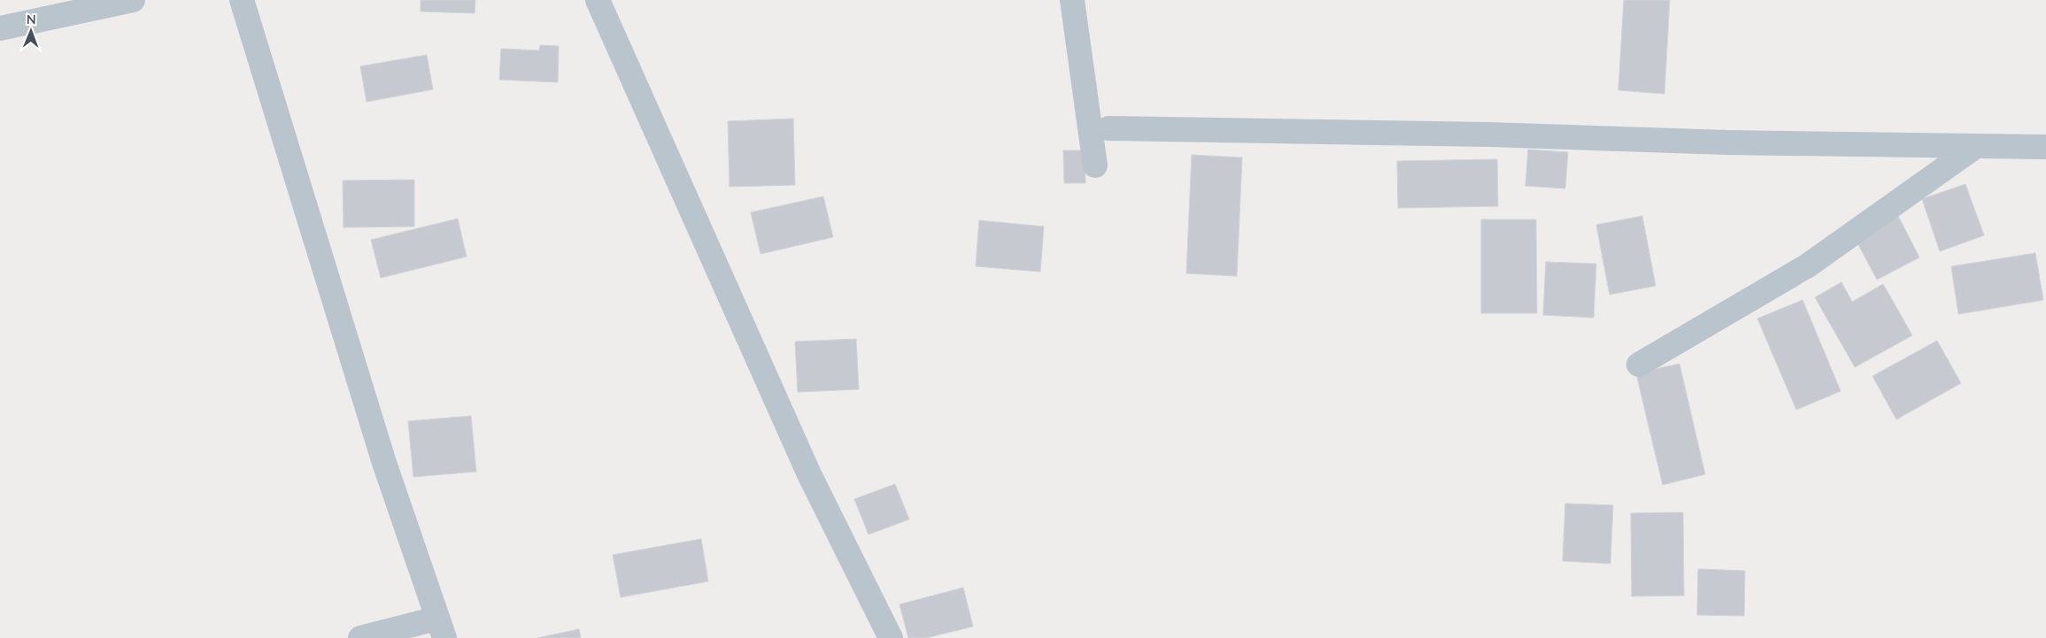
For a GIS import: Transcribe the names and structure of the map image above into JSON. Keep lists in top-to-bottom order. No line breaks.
{"north":"top"}
